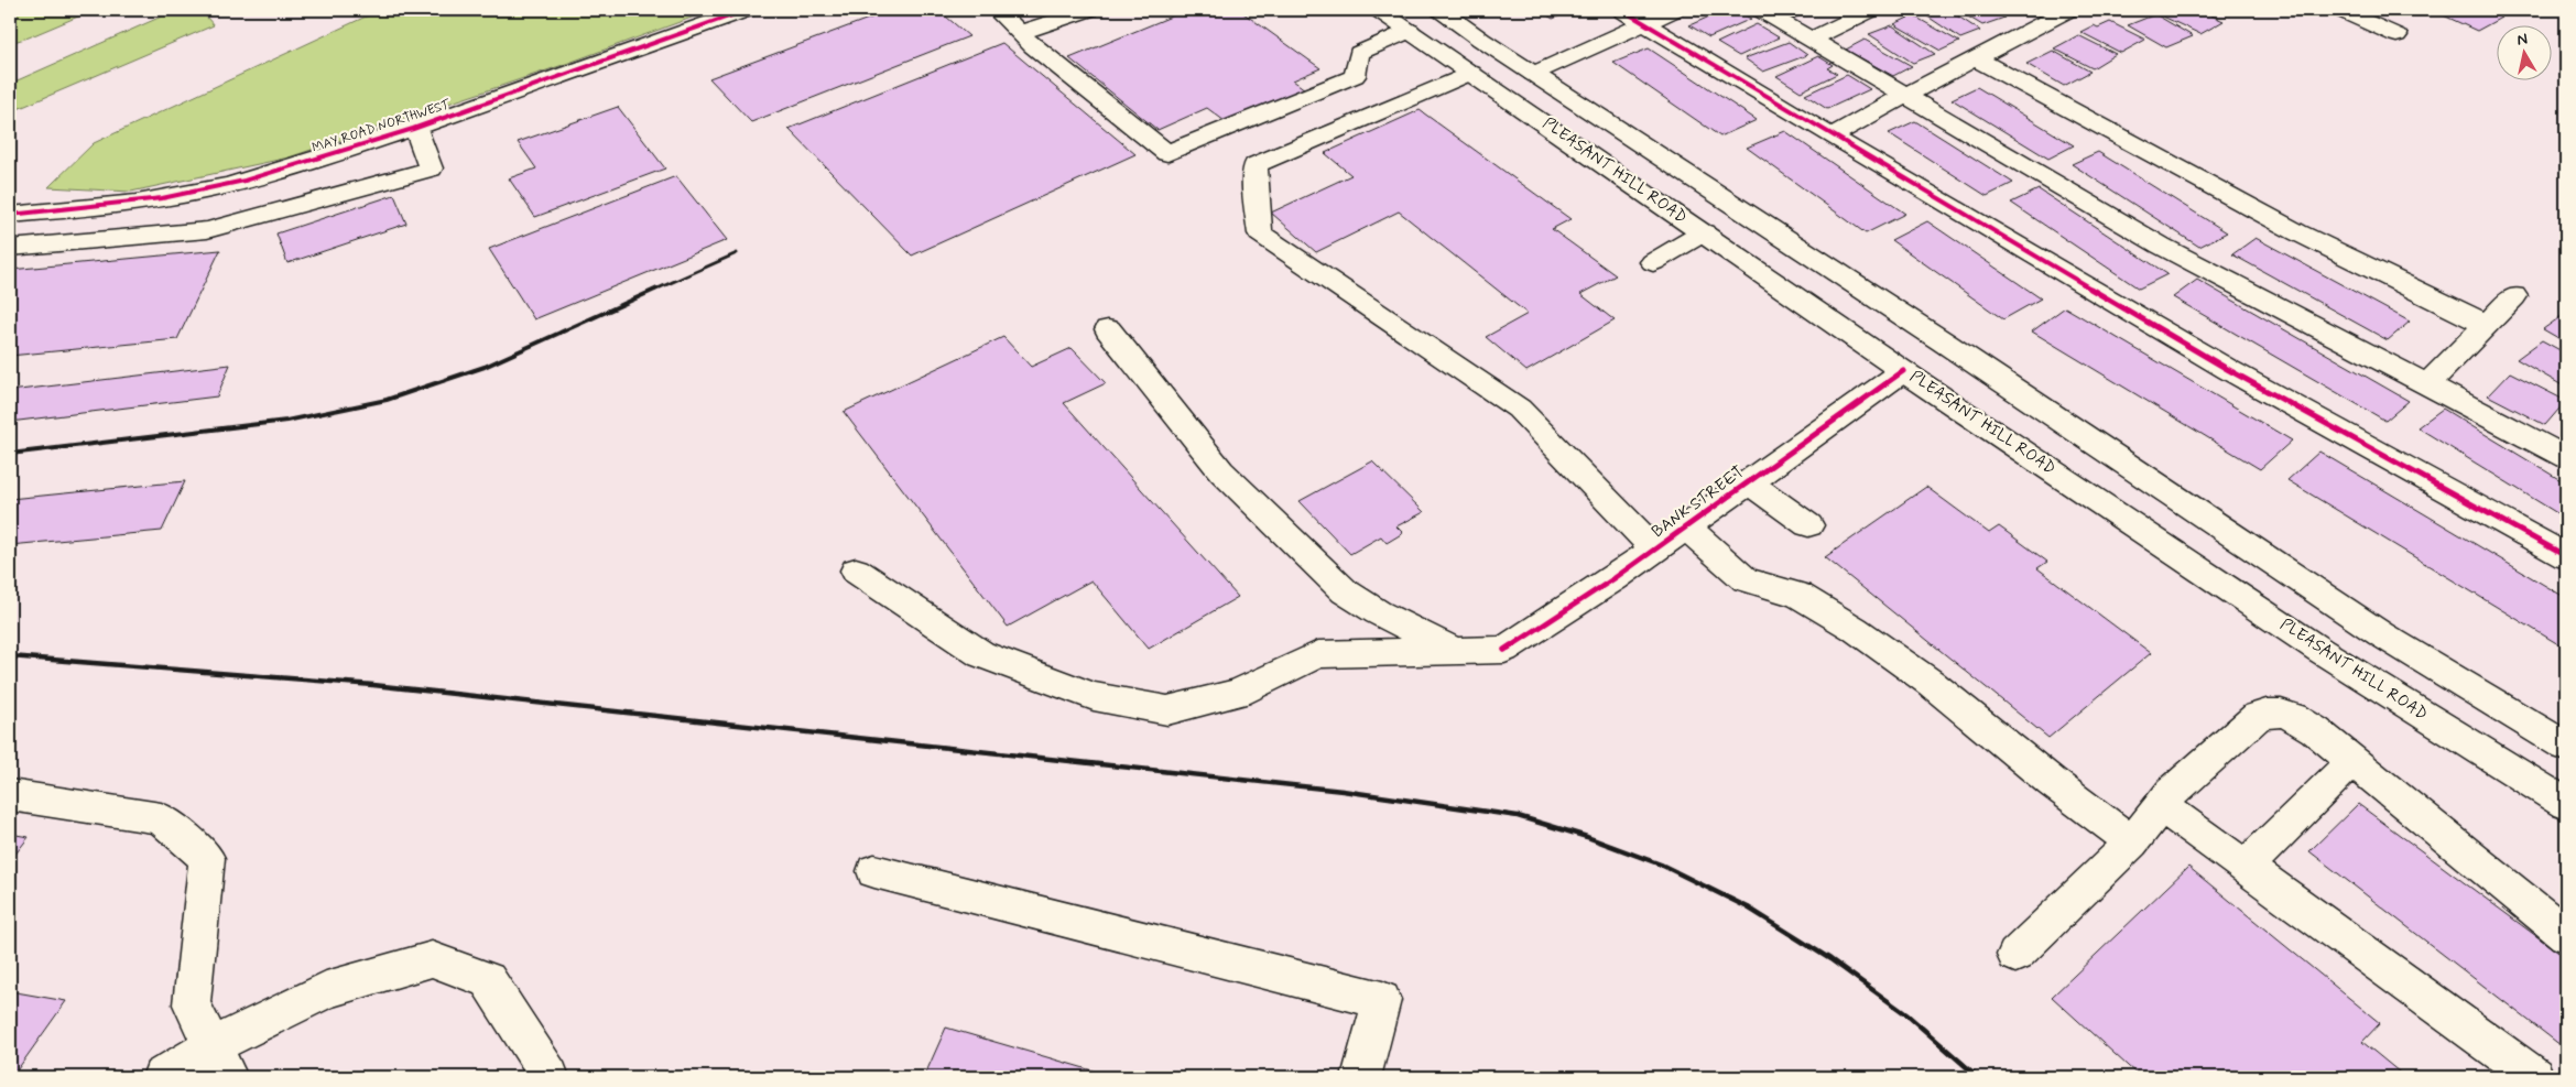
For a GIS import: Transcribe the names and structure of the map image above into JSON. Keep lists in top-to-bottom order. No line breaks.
{"streets":{"main road":["MAY ROAD NORTHWEST","PLEASANT HILL ROAD","BANK STREET"]},"crossings":[["PLEASANT HILL ROAD","BANK STREET"]],"north":"top"}
